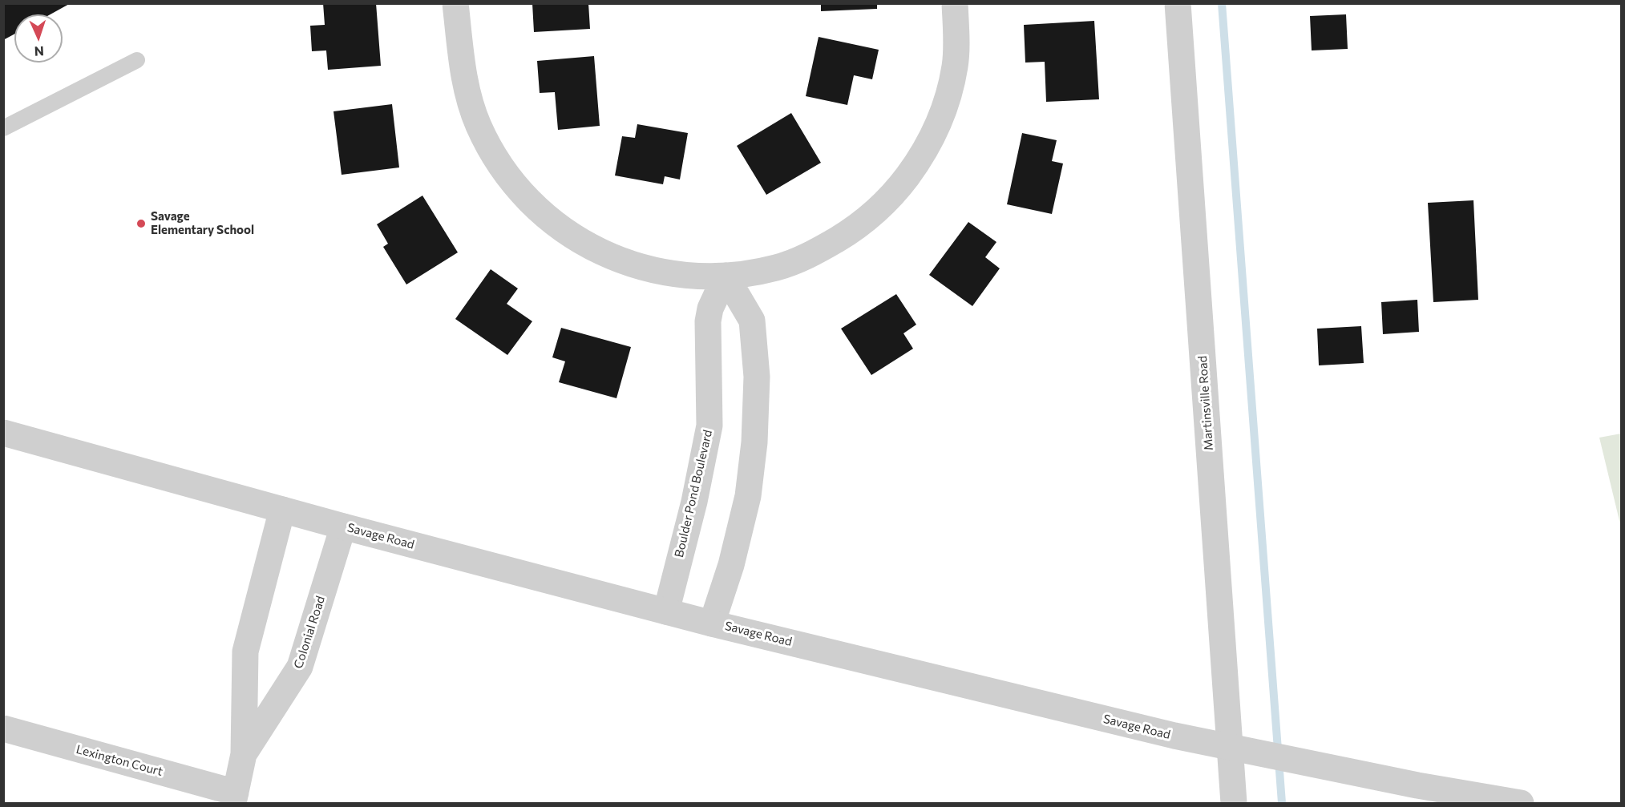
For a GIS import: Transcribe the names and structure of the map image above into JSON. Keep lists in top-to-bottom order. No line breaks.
{"streets":{"street":["Martinsville Road","Boulder Pond Boulevard","Savage Road","Colonial Road","Lexington Court"]},"crossings":[["Martinsville Road","Savage Road"],["Boulder Pond Boulevard","Savage Road"],["Savage Road","Colonial Road"],["Colonial Road","Lexington Court"]],"places":["Savage Elementary School"],"north":"bottom"}
